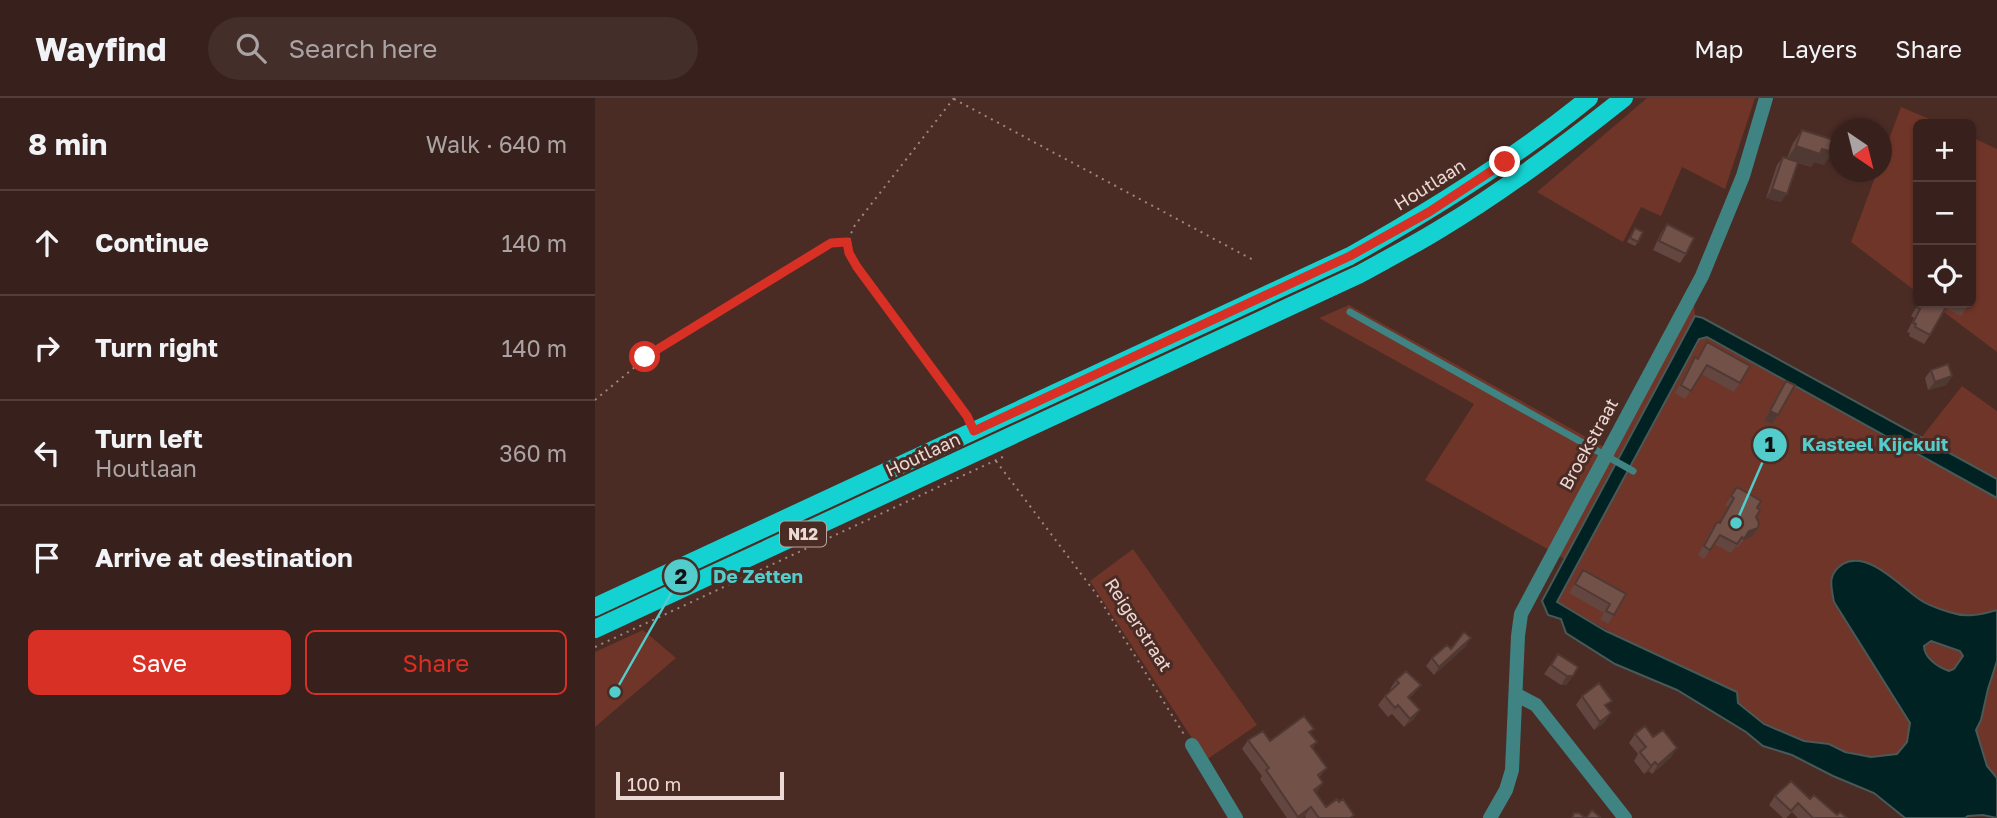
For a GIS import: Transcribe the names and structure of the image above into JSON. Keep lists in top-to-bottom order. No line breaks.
{"streets":{"main road":["Houtlaan","N12"],"street":["Broekstraat"],"path":["Reigerstraat"]},"places":["Kasteel Kijckuit","De Zetten"],"scale_bar":"100 m","north":"bottom right","page":{"header":"Wayfind","search":"Search here","nav":["Map","Layers","Share"],"heading":["8 min","Walk · 640 m"],"map_buttons":["+","−"],"list":[["Continue","140 m"],["Turn right","140 m"],["Turn left","Houtlaan","360 m"],"Arrive at destination"],"buttons":["Save","Share"],"scale":"100 m"}}
